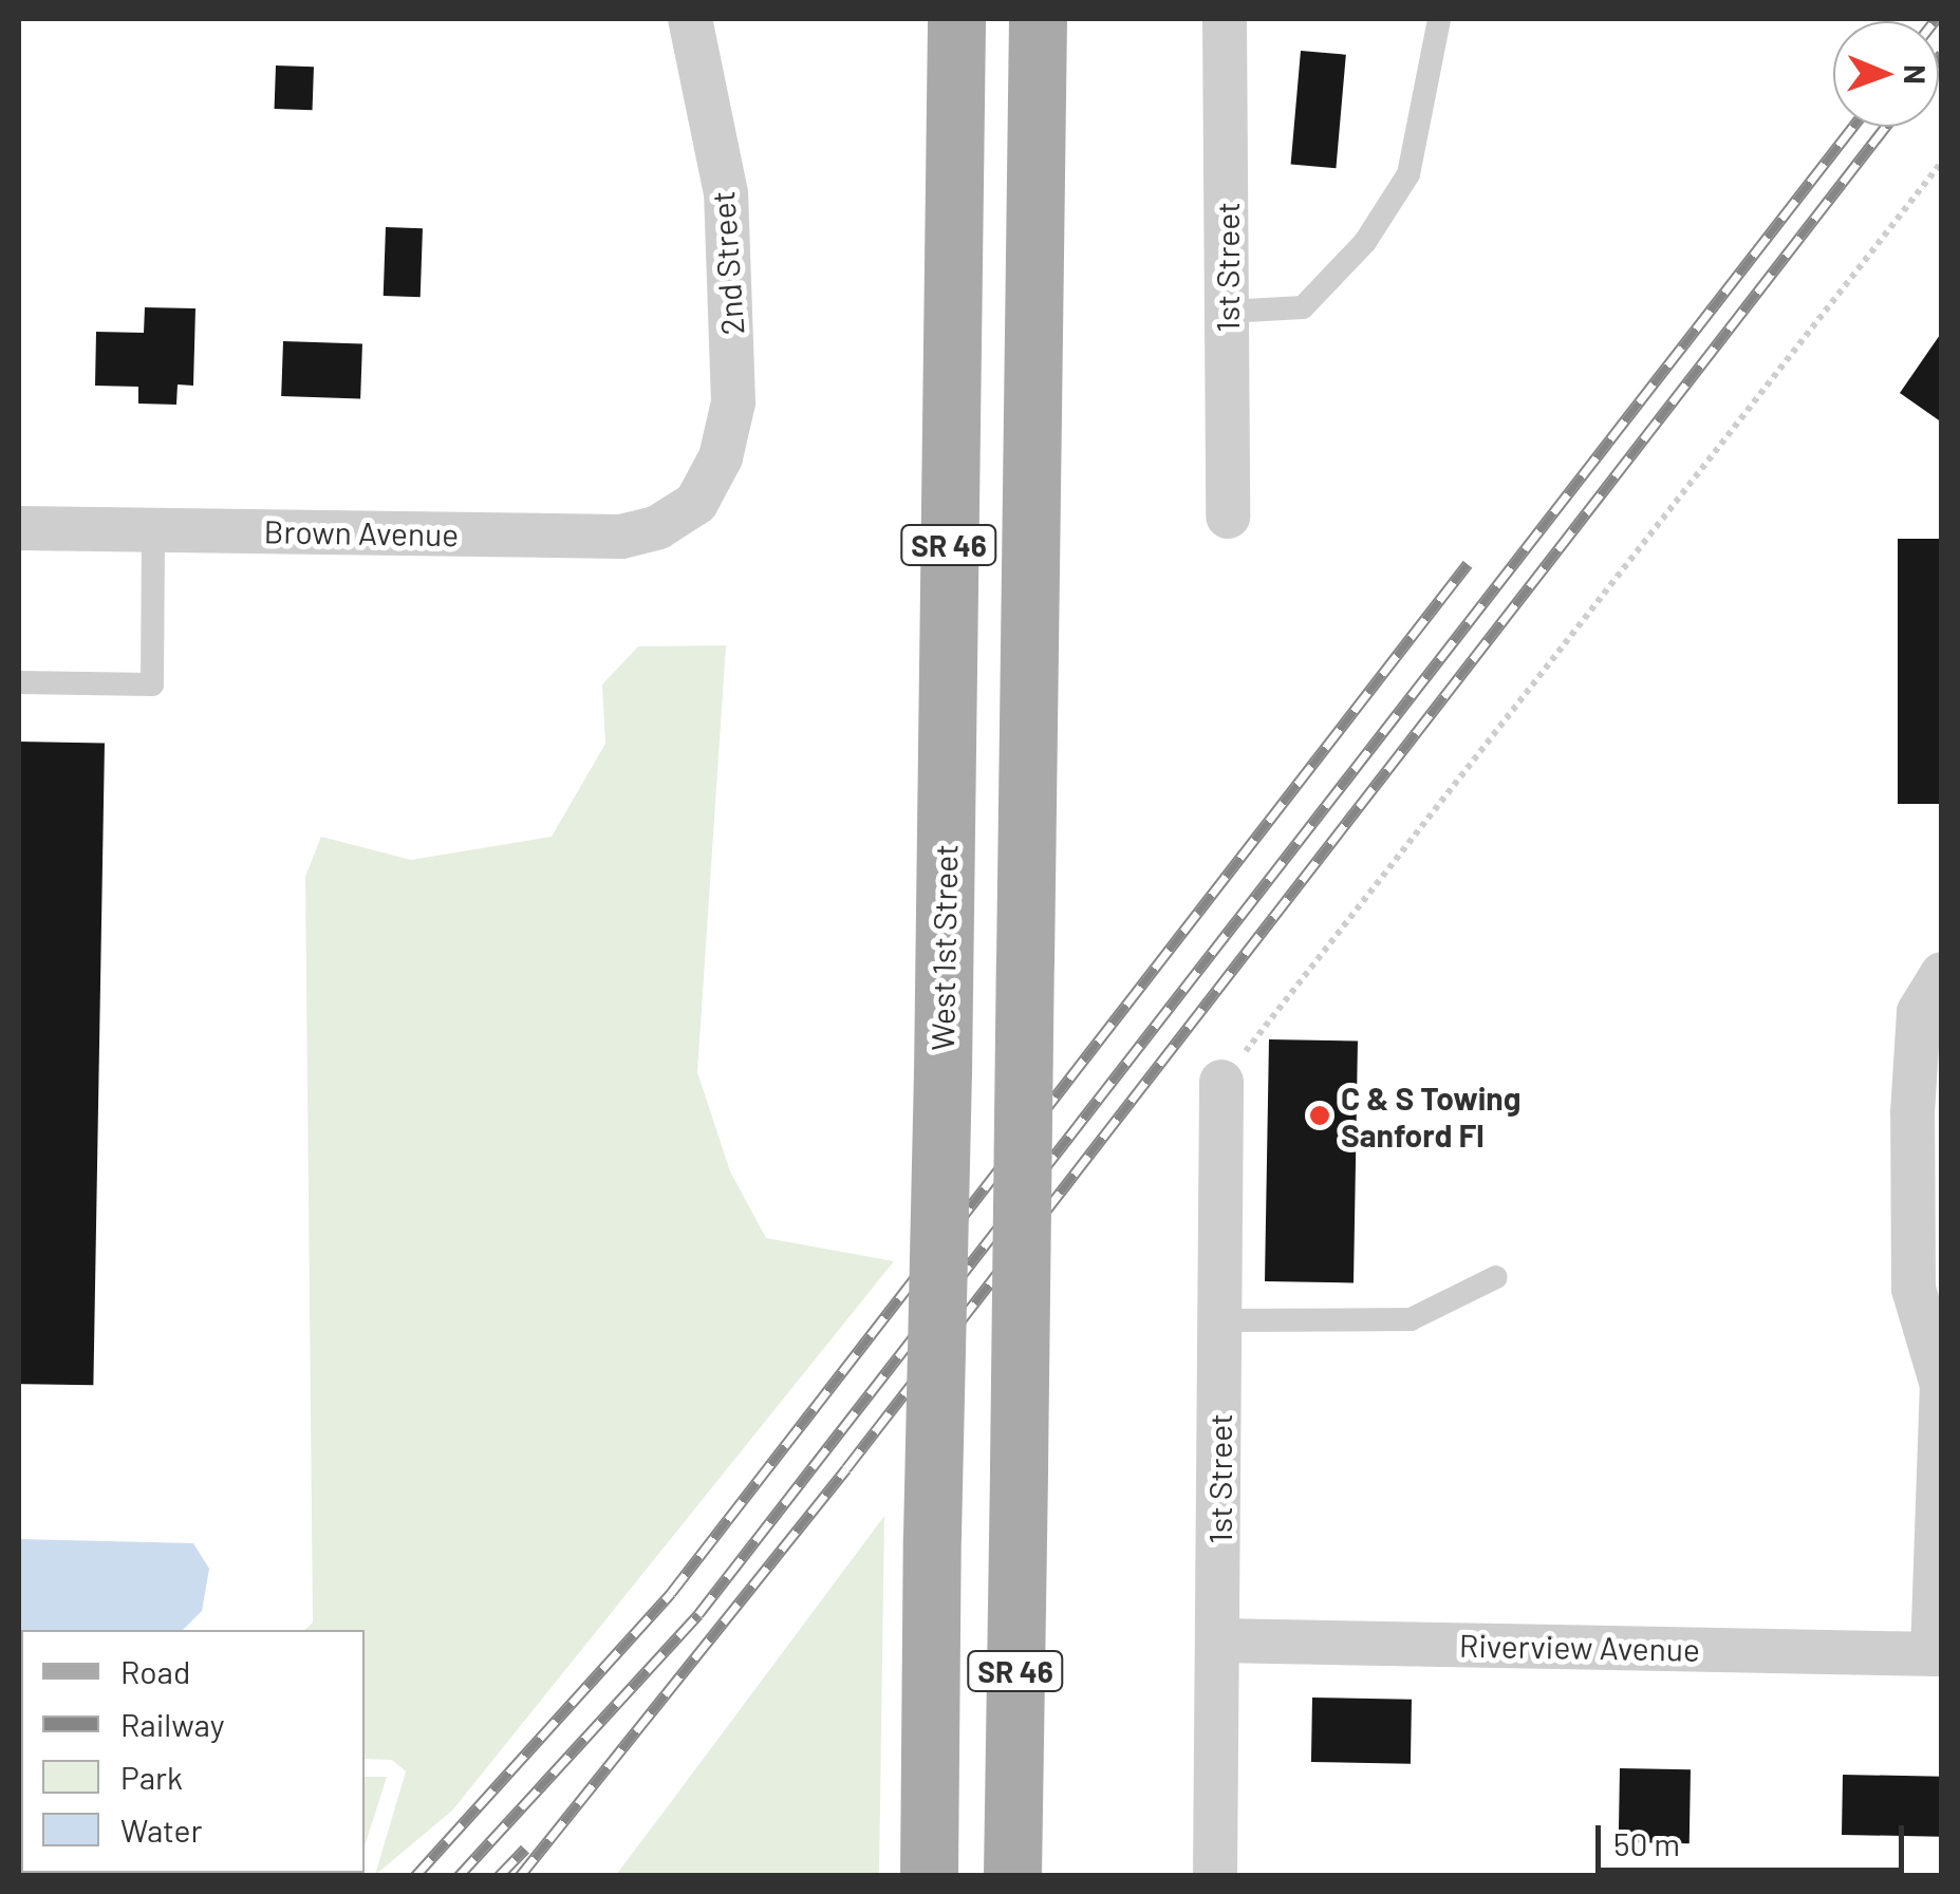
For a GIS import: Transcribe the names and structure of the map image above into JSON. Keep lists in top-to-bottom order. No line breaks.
{"streets":{"main road":["SR 46","West 1st Street"],"street":["2nd Street","1st Street","Brown Avenue","Riverview Avenue"]},"crossings":[["2nd Street","Brown Avenue"],["1st Street","Riverview Avenue"]],"places":["C & S Towing Sanford Fl"],"legend":["Road","Railway","Park","Water"],"scale_bar":"50 m","north":"right"}
